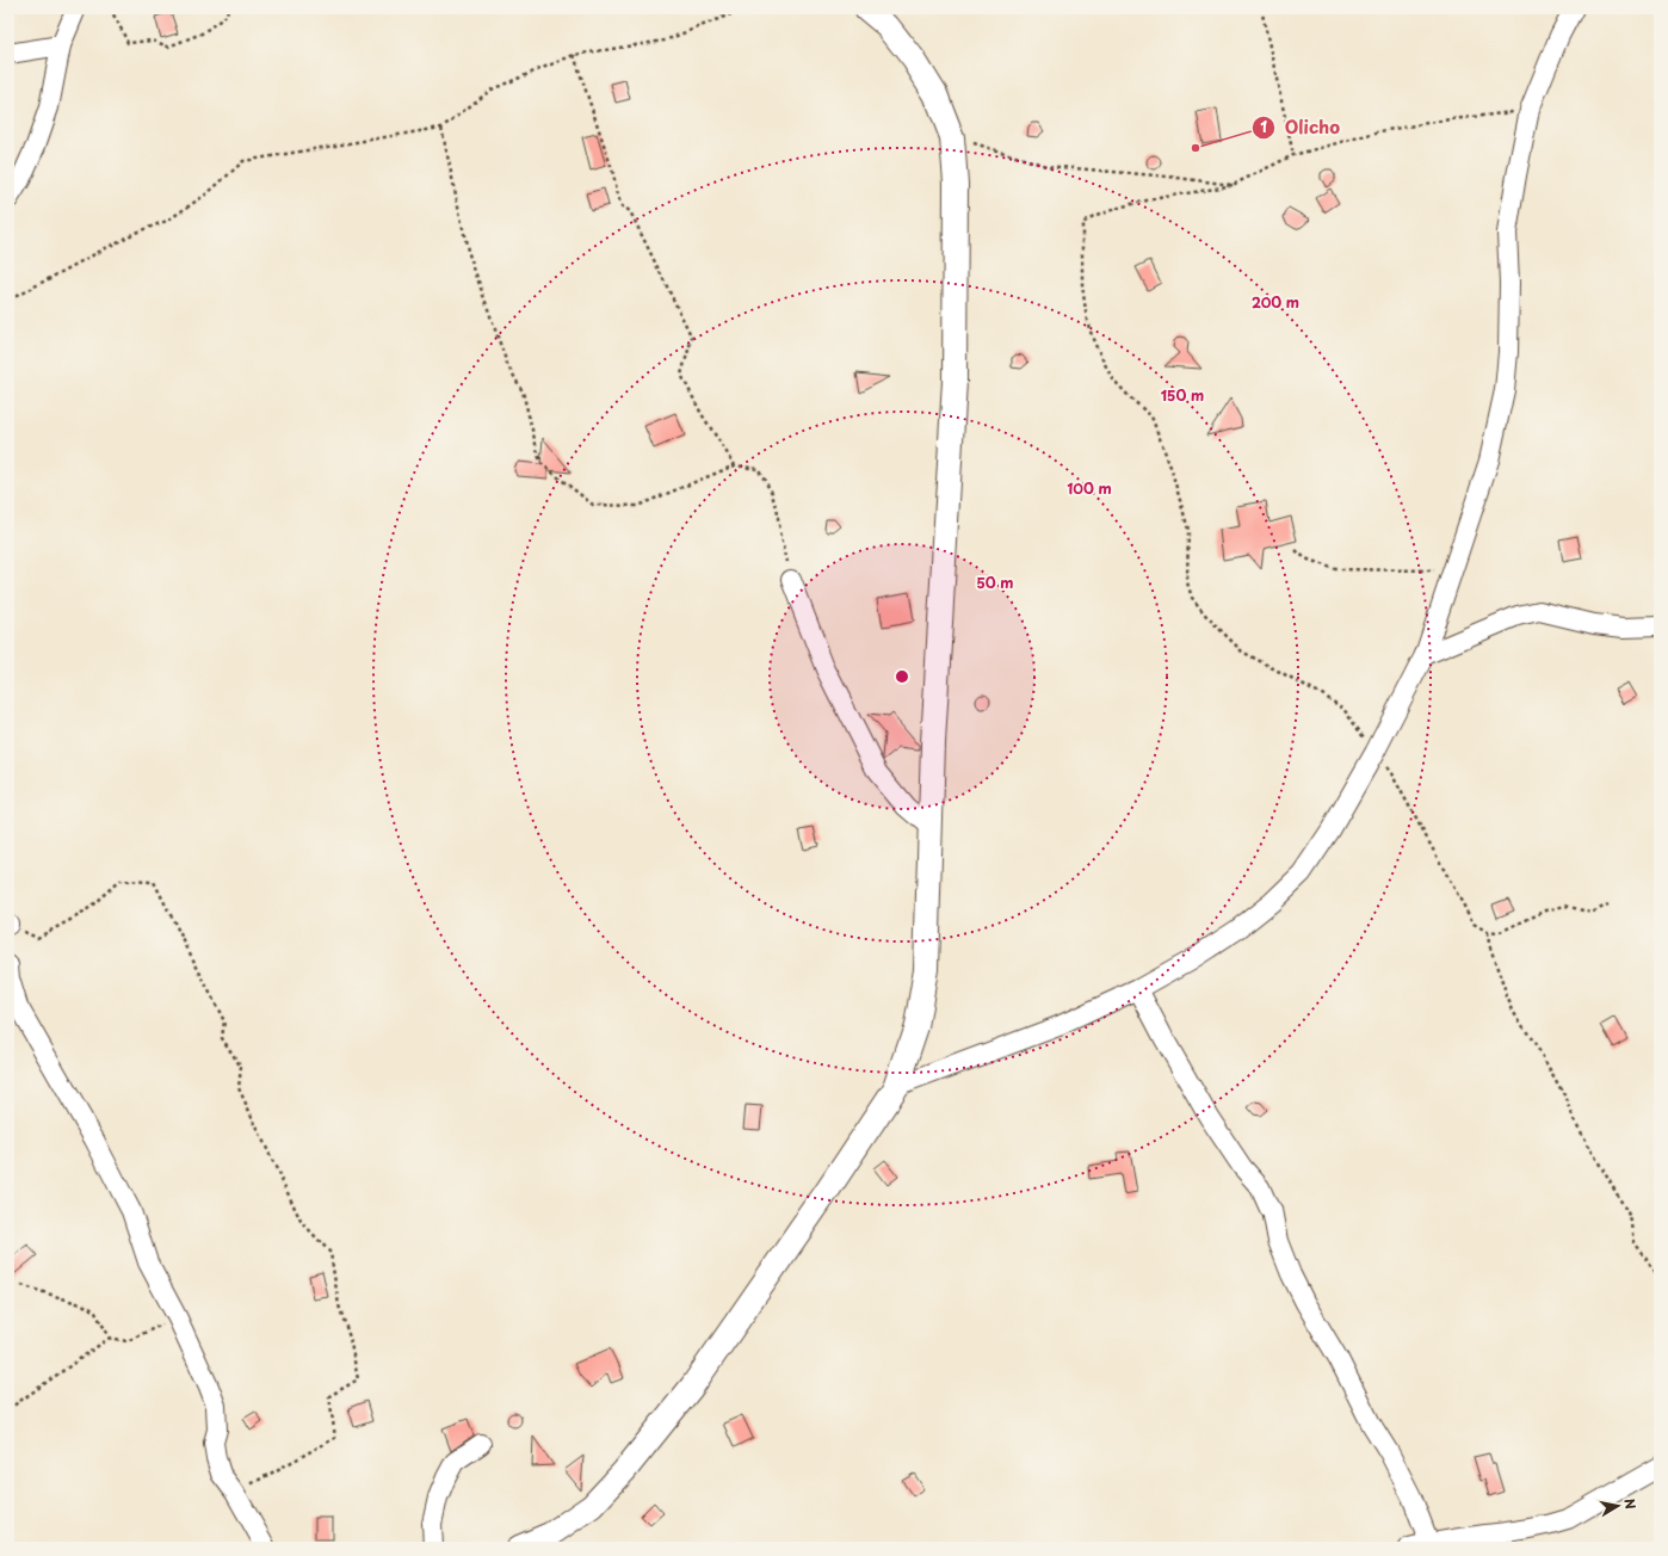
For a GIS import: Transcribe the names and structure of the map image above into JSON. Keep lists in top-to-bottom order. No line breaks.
{"places":["Olicho"],"north":"right","rings":["200 m","150 m","100 m","50 m"]}
